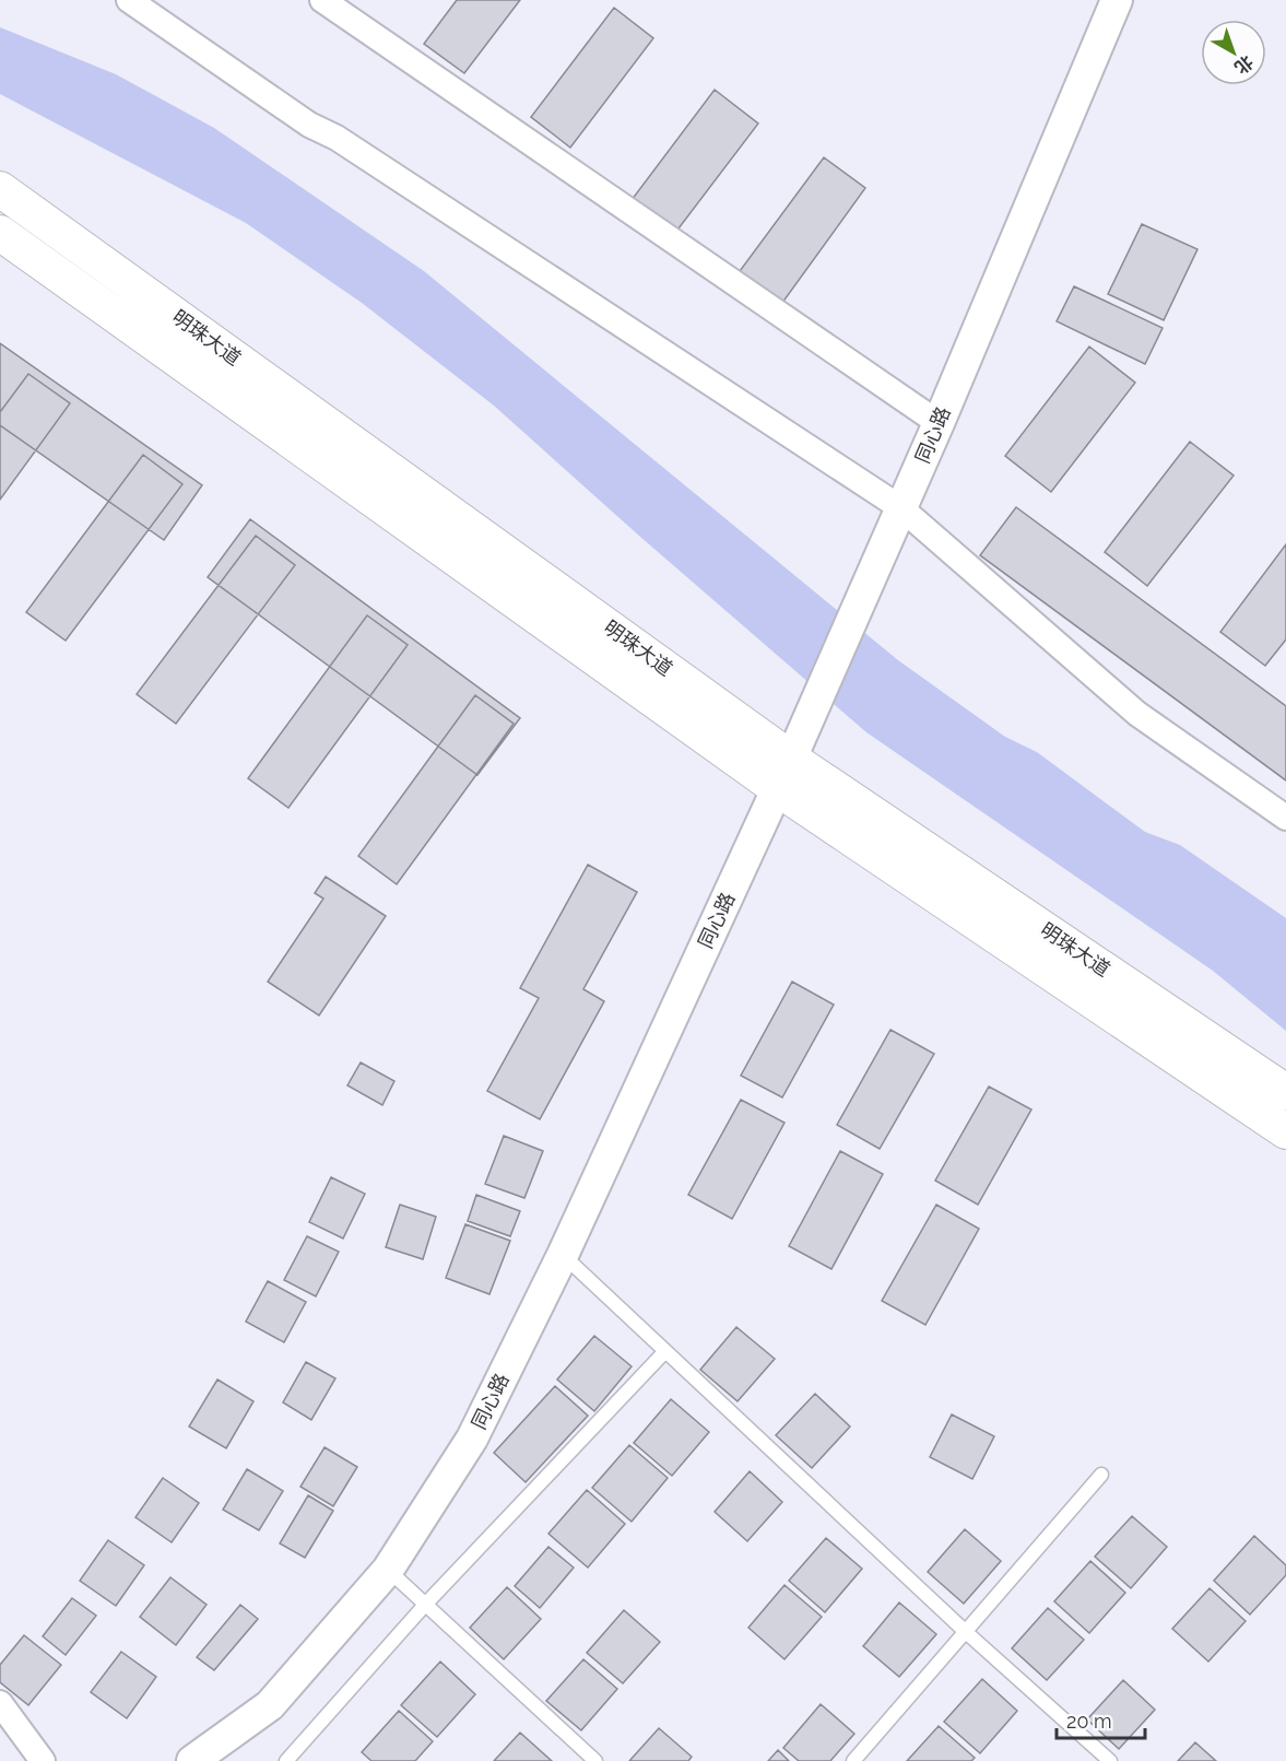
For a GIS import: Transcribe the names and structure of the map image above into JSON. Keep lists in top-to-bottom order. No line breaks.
{"streets":{"main road":["明珠大道"],"street":["同心路"]},"crossings":[["明珠大道","同心路"]],"scale_bar":"20 m","north":"bottom right"}
